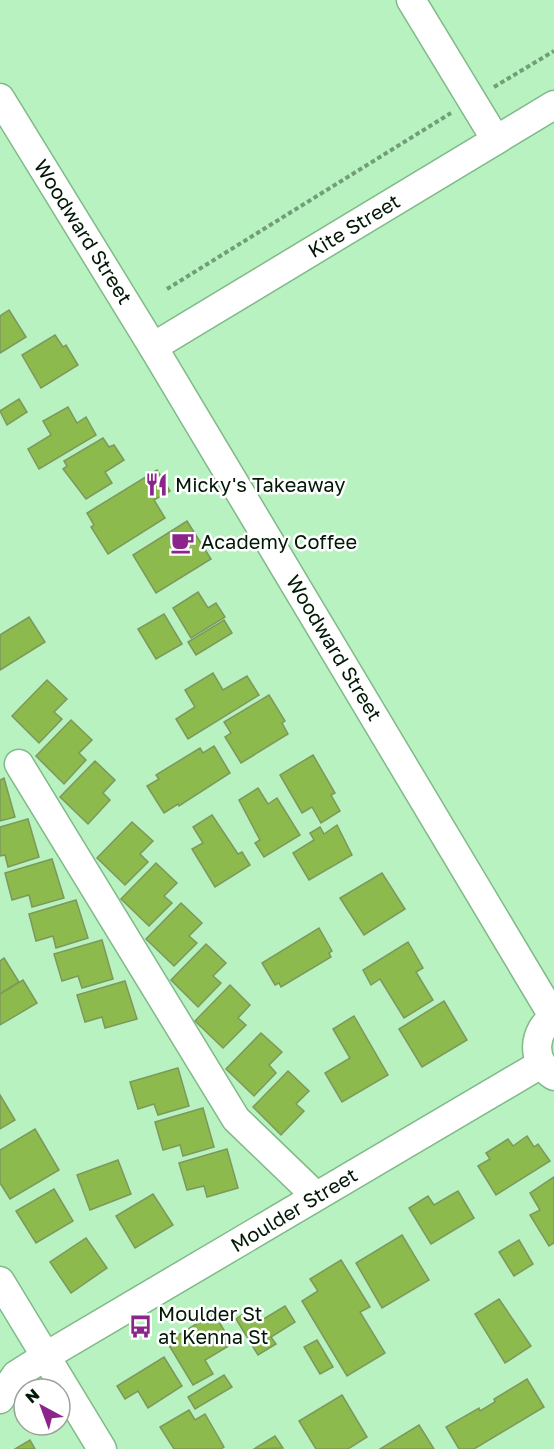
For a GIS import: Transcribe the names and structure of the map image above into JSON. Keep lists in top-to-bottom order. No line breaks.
{"streets":{"street":["Kite Street","Woodward Street","Moulder Street"]},"crossings":[["Kite Street","Woodward Street"]],"places":{"restaurant":["Micky's Takeaway"],"cafe":["Academy Coffee"],"bus stop":["Moulder St at Kenna St"]},"north":"top left"}
